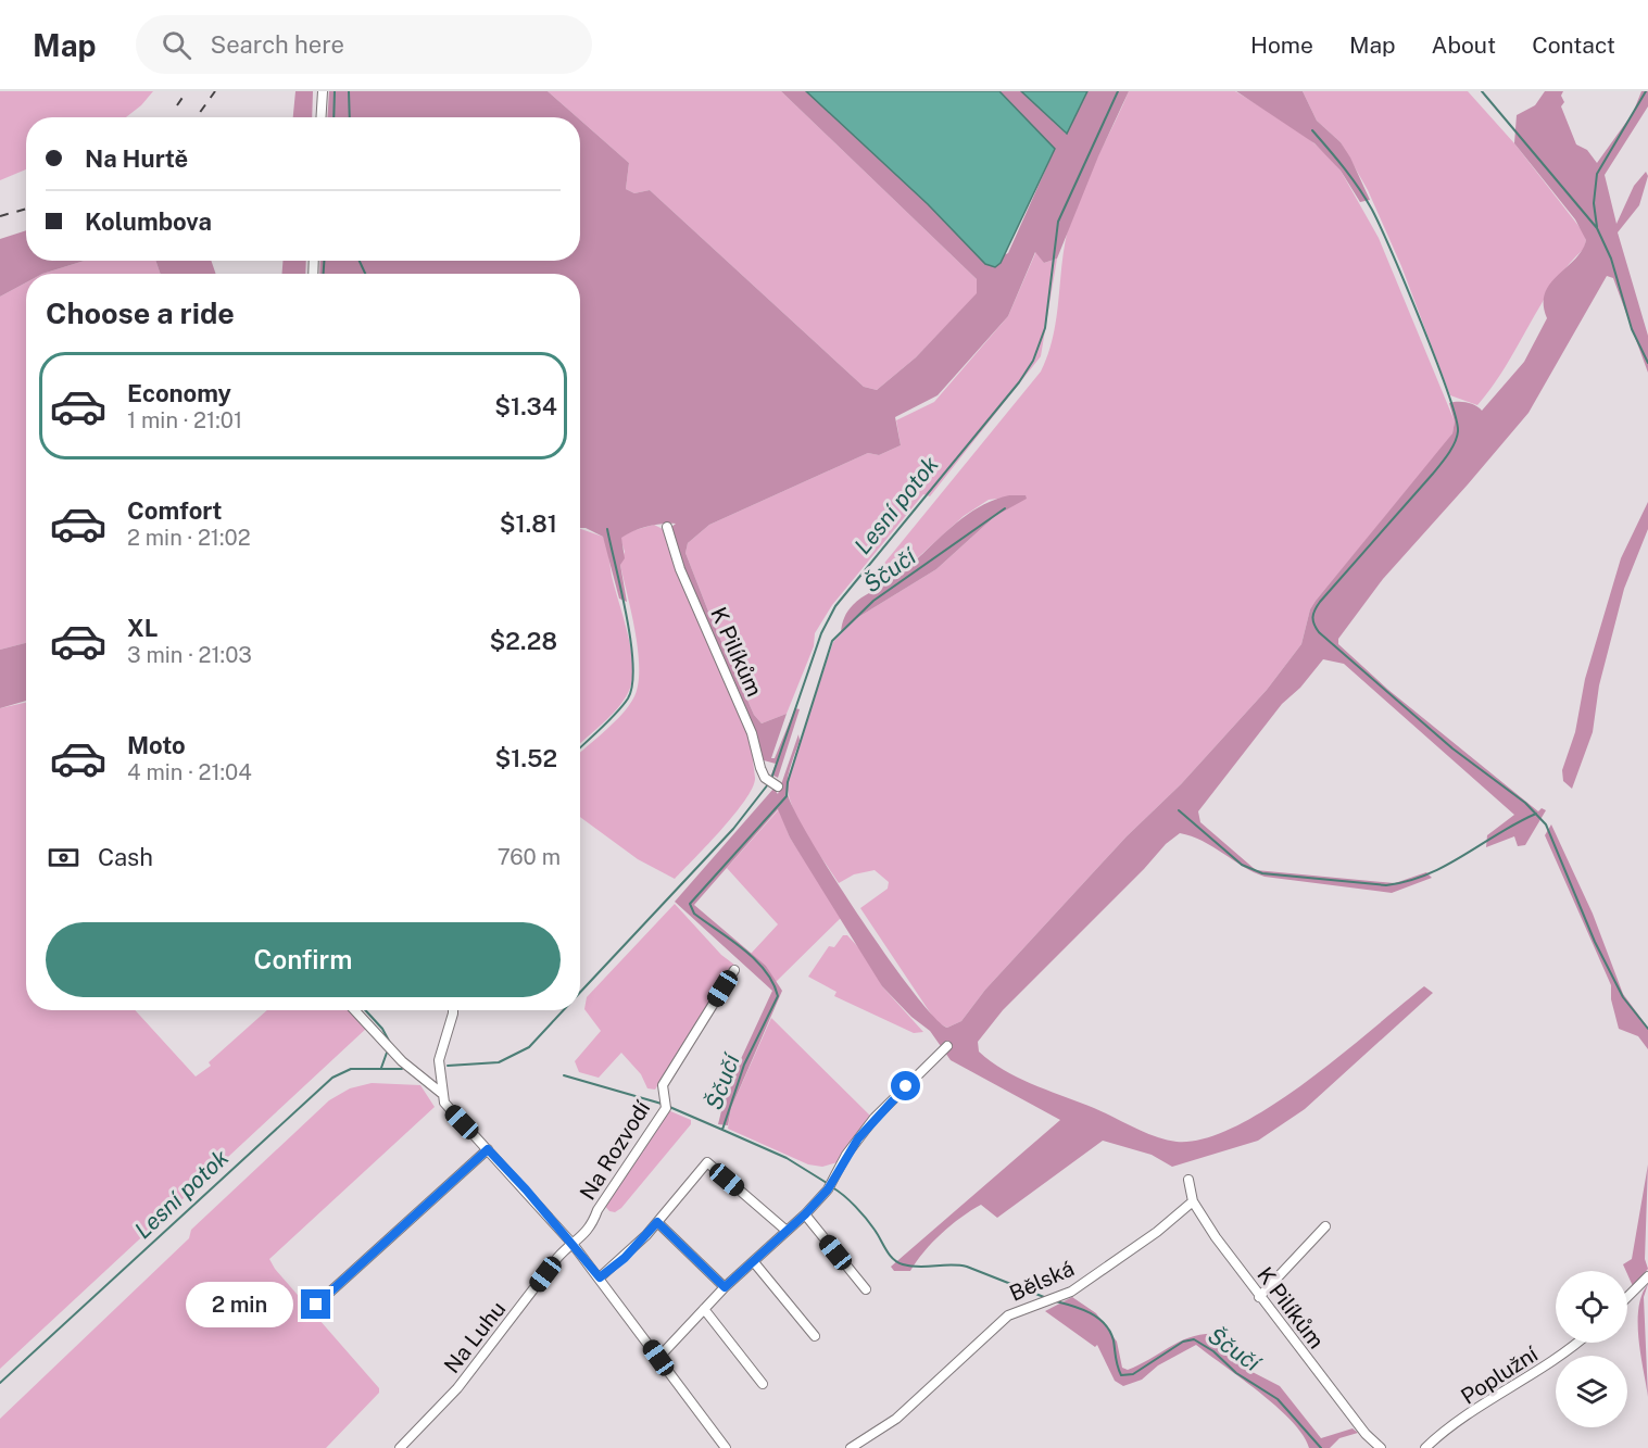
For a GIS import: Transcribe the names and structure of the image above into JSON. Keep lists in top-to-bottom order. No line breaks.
{"streets":{"street":["K Pilíkům","Na Rozvodí","Bělská","Na Luhu","Poplužní"]},"crossings":[["K Pilíkům","Bělská"],["Na Rozvodí","Na Luhu"]],"water":["Lesní potok","Ščučí"],"page":{"header":"Map","search":"Search here","nav":["Home","Map","About","Contact"],"banner":["Na Hurtě","Kolumbova"],"heading":"Choose a ride","list":[{"name":"Economy","note":"1 min · 21:01","value":"$1.34"},{"name":"Comfort","note":"2 min · 21:02","value":"$1.81"},{"name":"XL","note":"3 min · 21:03","value":"$2.28"},{"name":"Moto","note":"4 min · 21:04","value":"$1.52"}],"pay":["Cash","760 m"],"buttons":"Confirm","bubble":"2 min"}}
